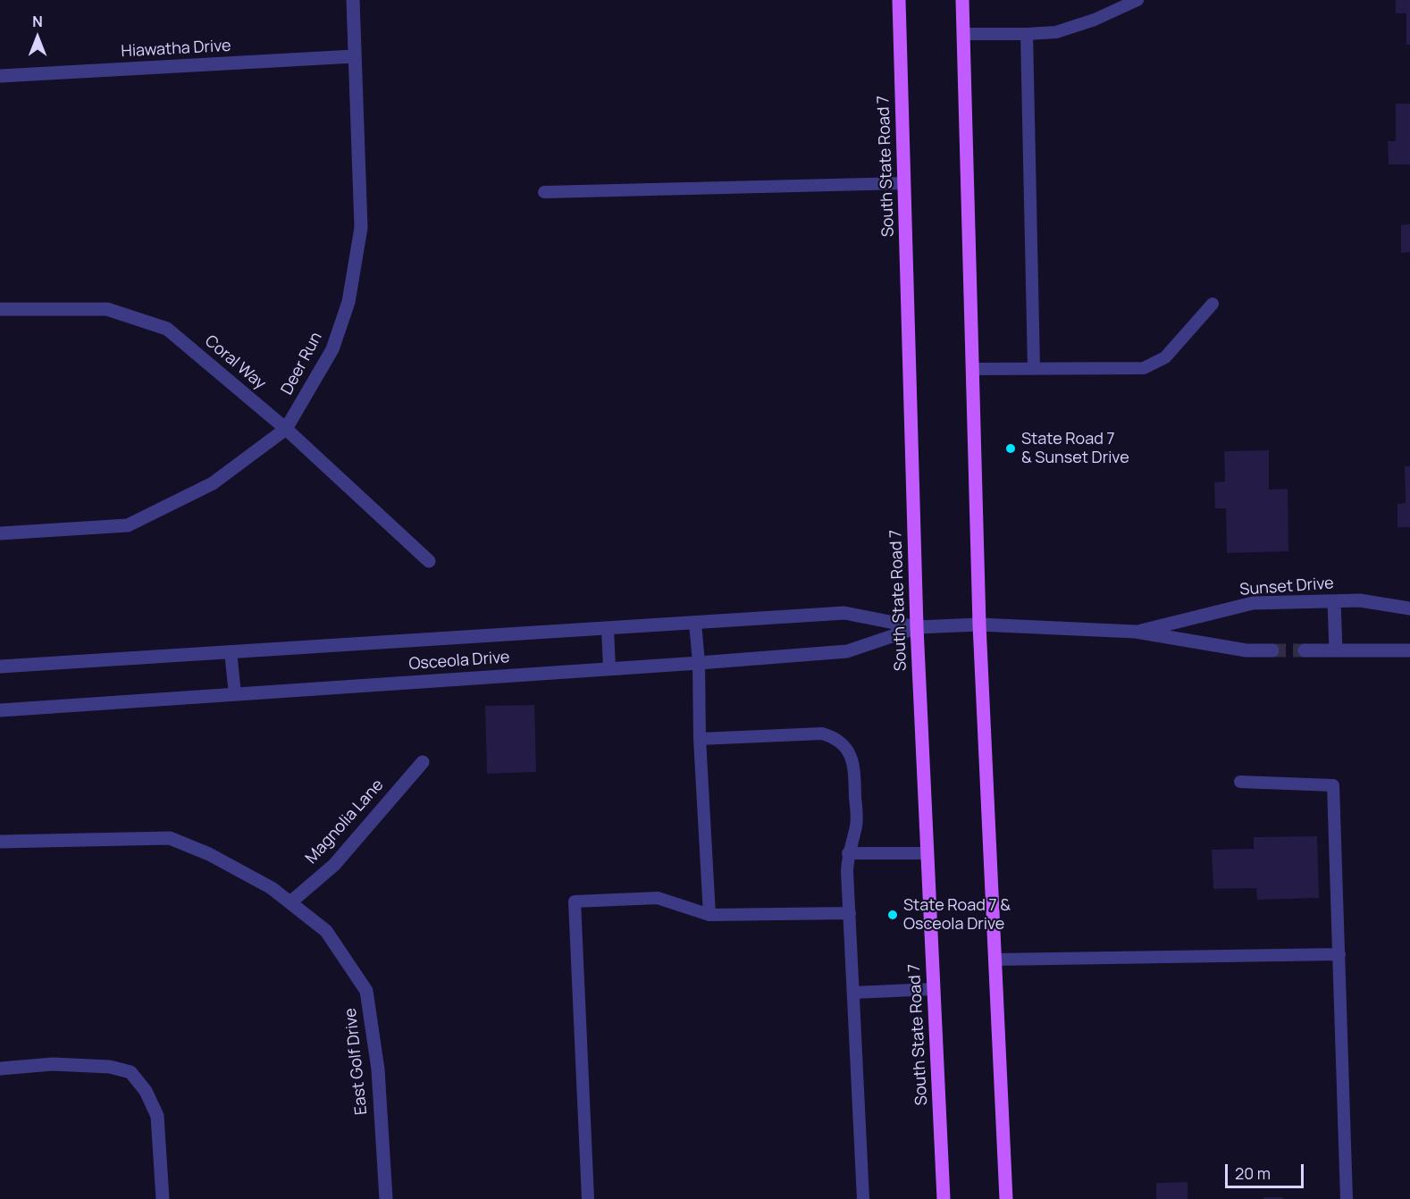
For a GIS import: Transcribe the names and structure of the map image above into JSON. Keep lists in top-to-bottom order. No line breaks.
{"streets":{"main road":["South State Road 7"],"street":["Hiawatha Drive","Coral Way","Deer Run","Sunset Drive","Osceola Drive","Magnolia Lane","East Golf Drive"]},"crossings":[["Hiawatha Drive","Deer Run"],["South State Road 7","Osceola Drive"],["Coral Way","Deer Run"],["Sunset Drive","Osceola Drive"],["Magnolia Lane","East Golf Drive"]],"places":["State Road 7 & Sunset Drive","State Road 7 & Osceola Drive"],"scale_bar":"20 m","north":"top"}
